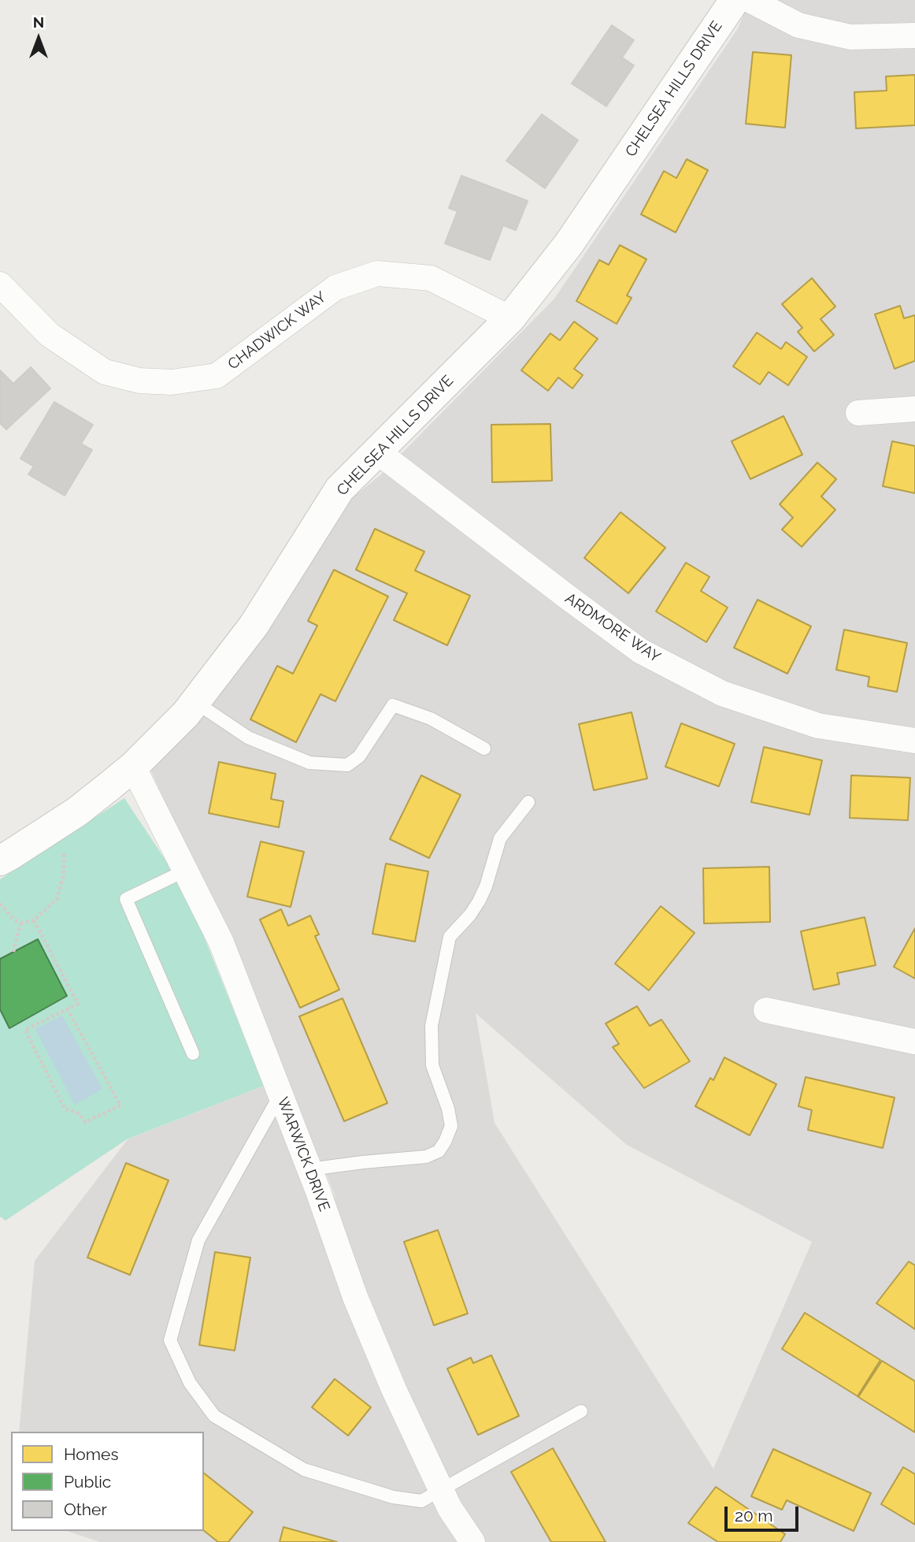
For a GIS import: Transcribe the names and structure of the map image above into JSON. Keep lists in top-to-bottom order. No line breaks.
{"streets":{"street":["CHELSEA HILLS DRIVE","CHADWICK WAY","ARDMORE WAY","WARWICK DRIVE"]},"crossings":[["CHELSEA HILLS DRIVE","CHADWICK WAY"],["CHELSEA HILLS DRIVE","ARDMORE WAY"],["CHELSEA HILLS DRIVE","WARWICK DRIVE"]],"legend":["Homes","Public","Other"],"scale_bar":"20 m","north":"top"}
